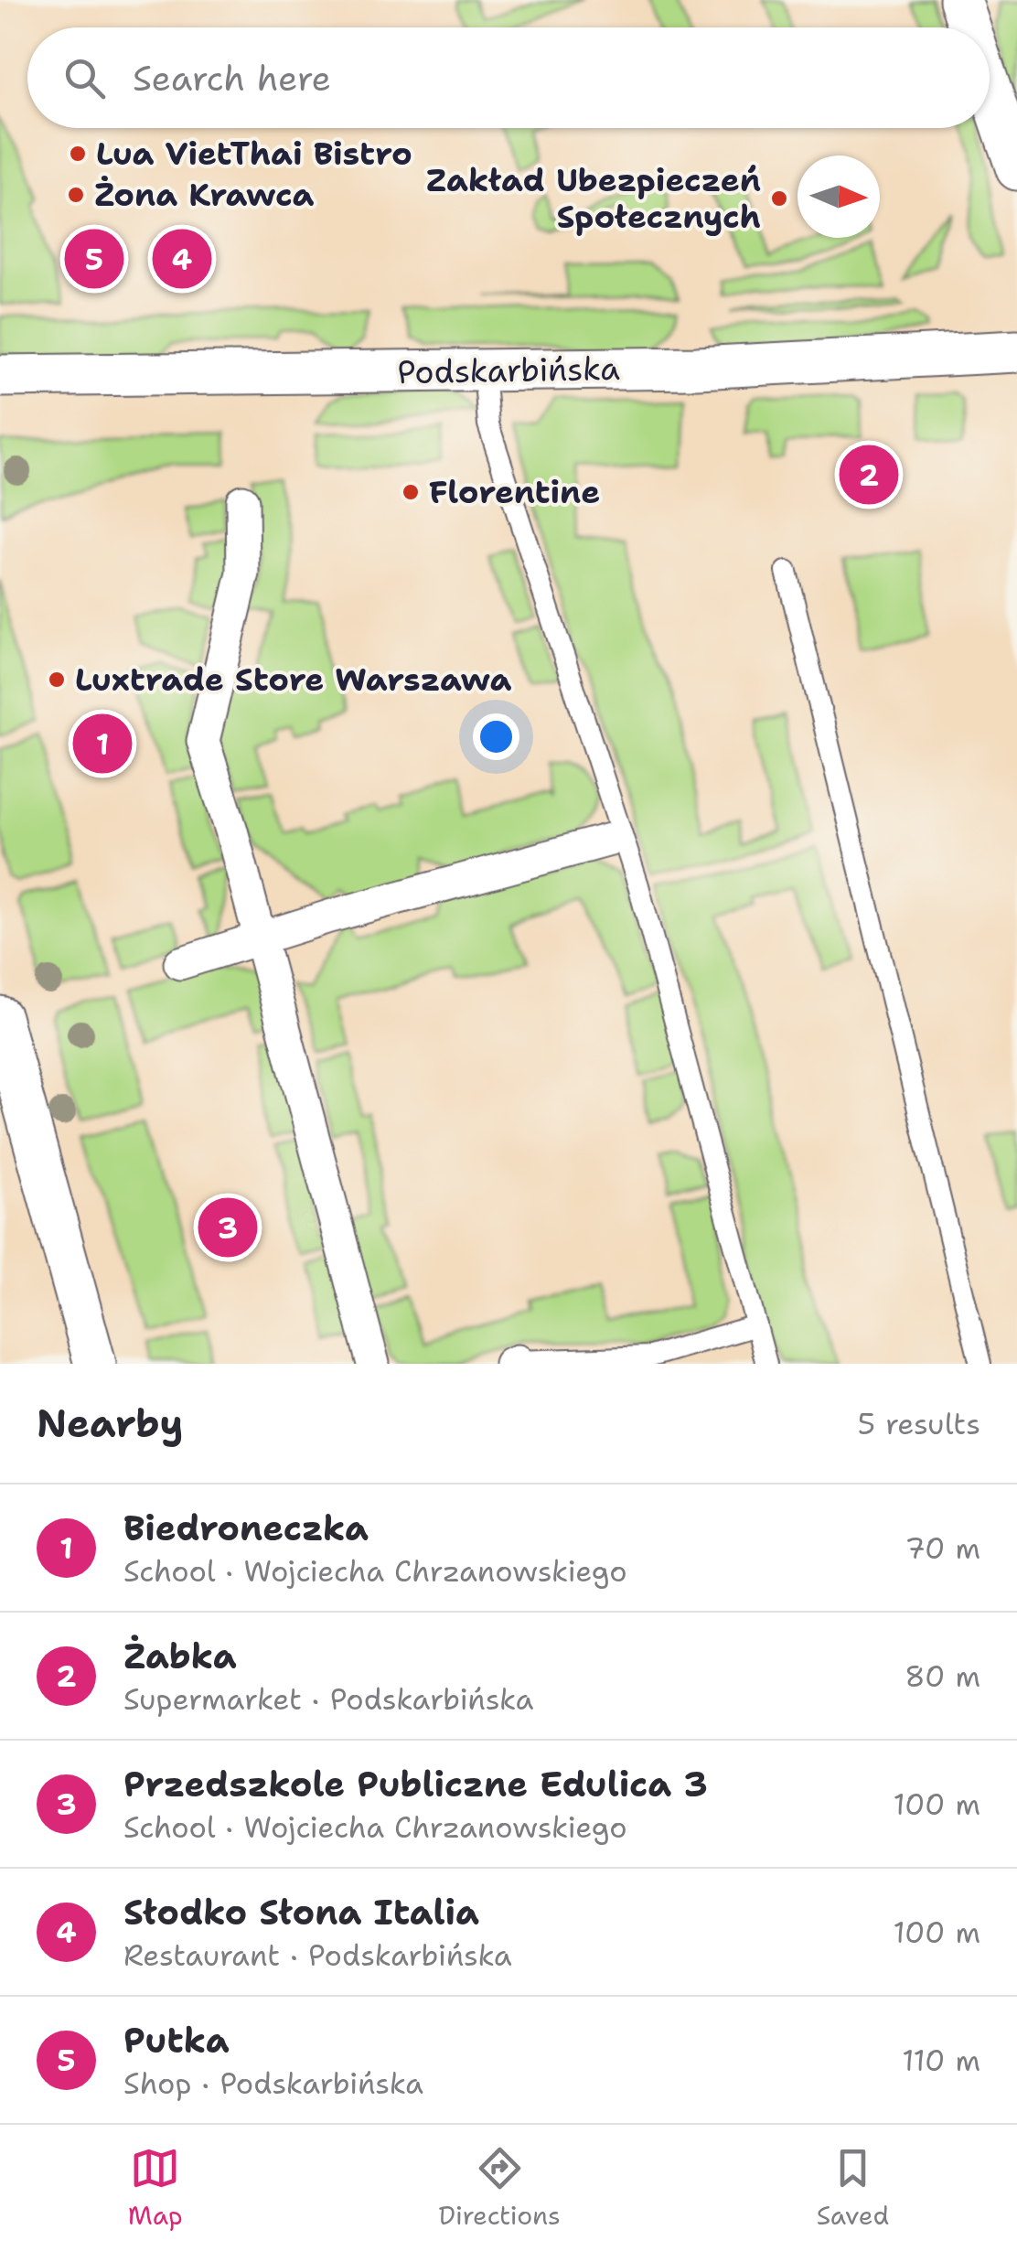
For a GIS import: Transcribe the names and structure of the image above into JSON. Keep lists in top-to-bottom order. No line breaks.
{"streets":{"street":["Podskarbińska"]},"places":["Lua VietThai Bistro","Żona Krawca","Zakład Ubezpieczeń Społecznych","Florentine","Luxtrade Store Warszawa"],"north":"right","page":{"search":"Search here","pins":["4","5","2","1","3"],"heading":["Nearby","5 results"],"list":[{"mark":"1","name":"Biedroneczka","note":"School · Wojciecha Chrzanowskiego","value":"70 m"},{"mark":"2","name":"Żabka","note":"Supermarket · Podskarbińska","value":"80 m"},{"mark":"3","name":"Przedszkole Publiczne Edulica 3","note":"School · Wojciecha Chrzanowskiego","value":"100 m"},{"mark":"4","name":"Słodko Słona Italia","note":"Restaurant · Podskarbińska","value":"100 m"},{"mark":"5","name":"Putka","note":"Shop · Podskarbińska","value":"110 m"}],"nav":["Map","Directions","Saved"]}}
